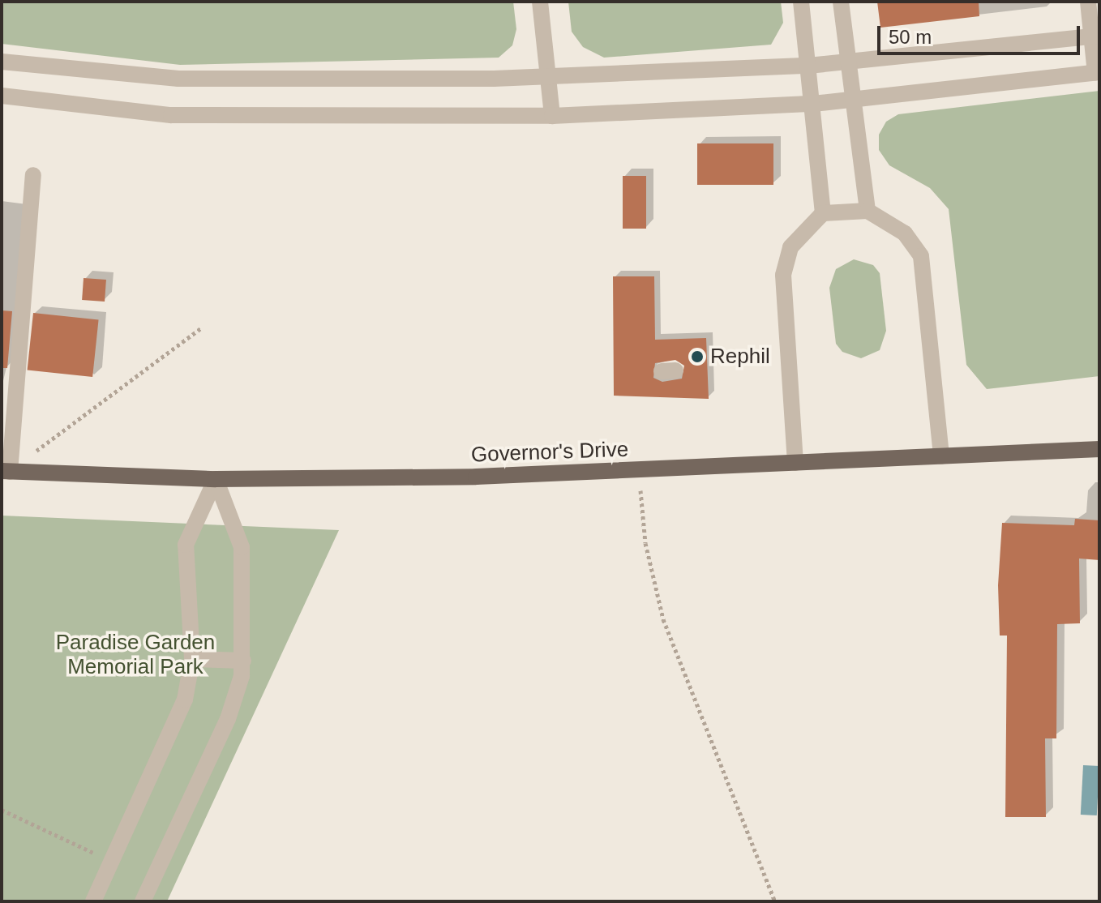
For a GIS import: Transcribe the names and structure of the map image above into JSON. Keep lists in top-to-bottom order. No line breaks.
{"streets":{"main road":["Governor's Drive"]},"parks":["Paradise Garden Memorial Park"],"places":["Rephil"],"scale_bar":"50 m"}
